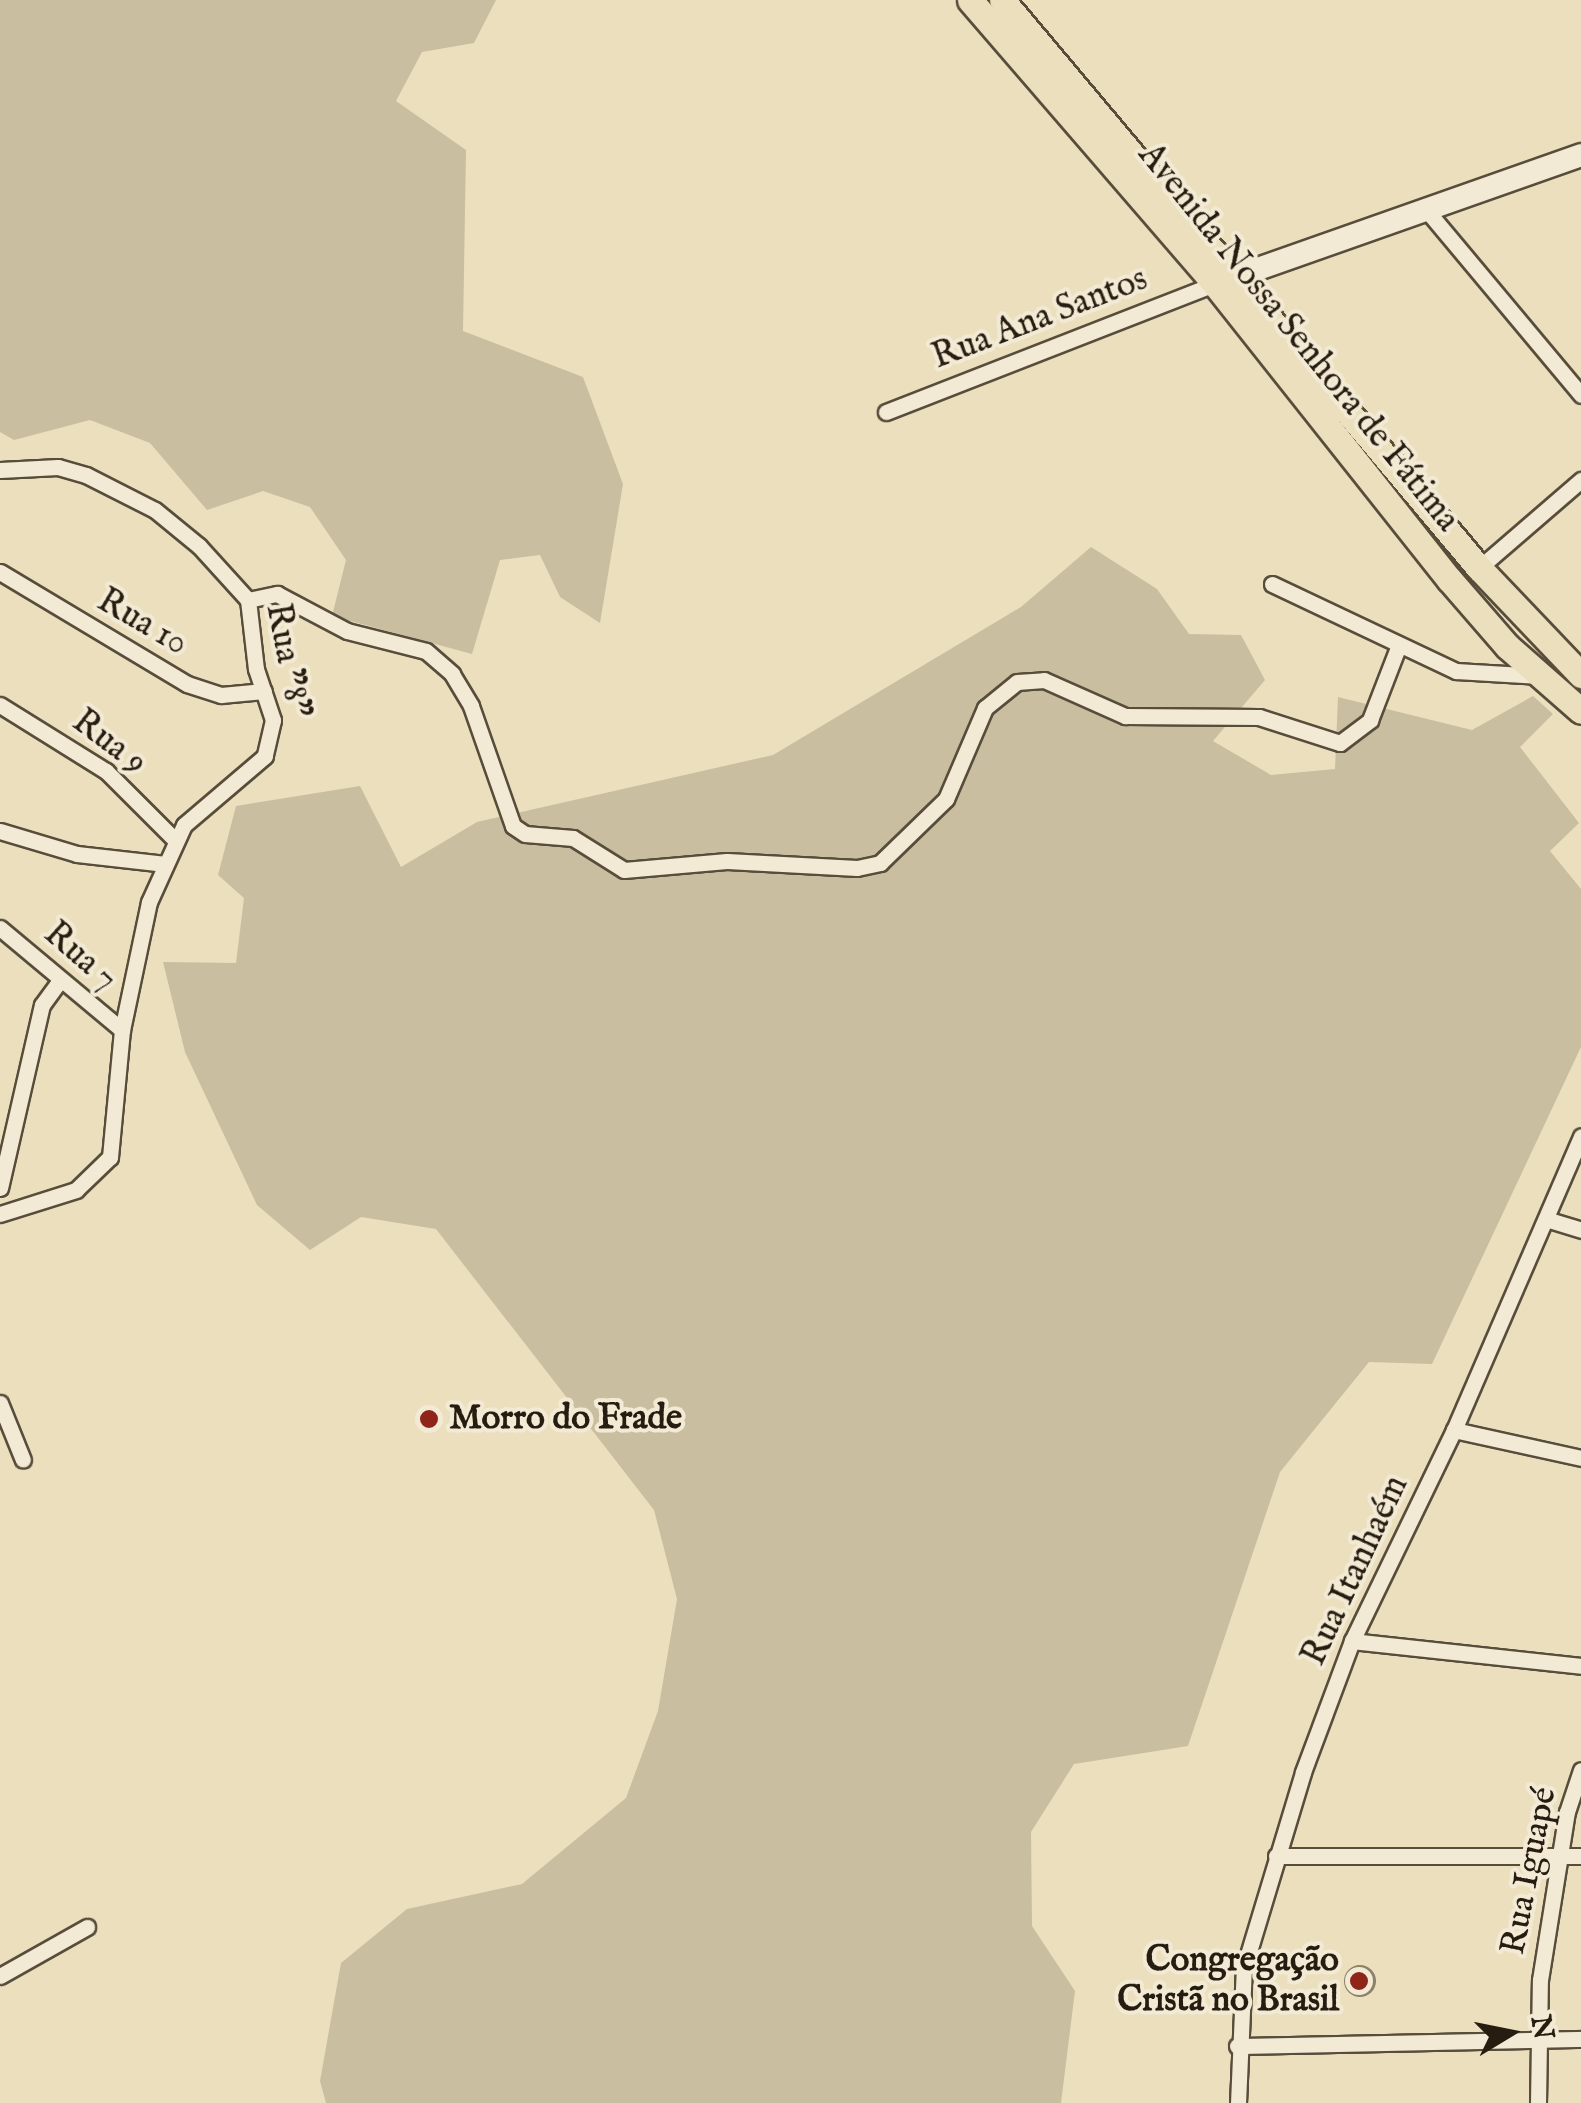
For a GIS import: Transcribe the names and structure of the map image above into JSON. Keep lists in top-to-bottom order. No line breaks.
{"streets":{"main road":["Avenida Nossa Senhora de Fátima"],"street":["Rua Ana Santos","Rua 10","Rua \"8\"","Rua 9","Rua 7","Rua Itanhaém","Rua Iguapé"]},"crossings":[["Rua Ana Santos","Avenida Nossa Senhora de Fátima"],["Rua 10","Rua \"8\""],["Rua \"8\"","Rua 9"],["Rua \"8\"","Rua 7"]],"places":["Morro do Frade","Congregação Cristã no Brasil"],"north":"right"}
